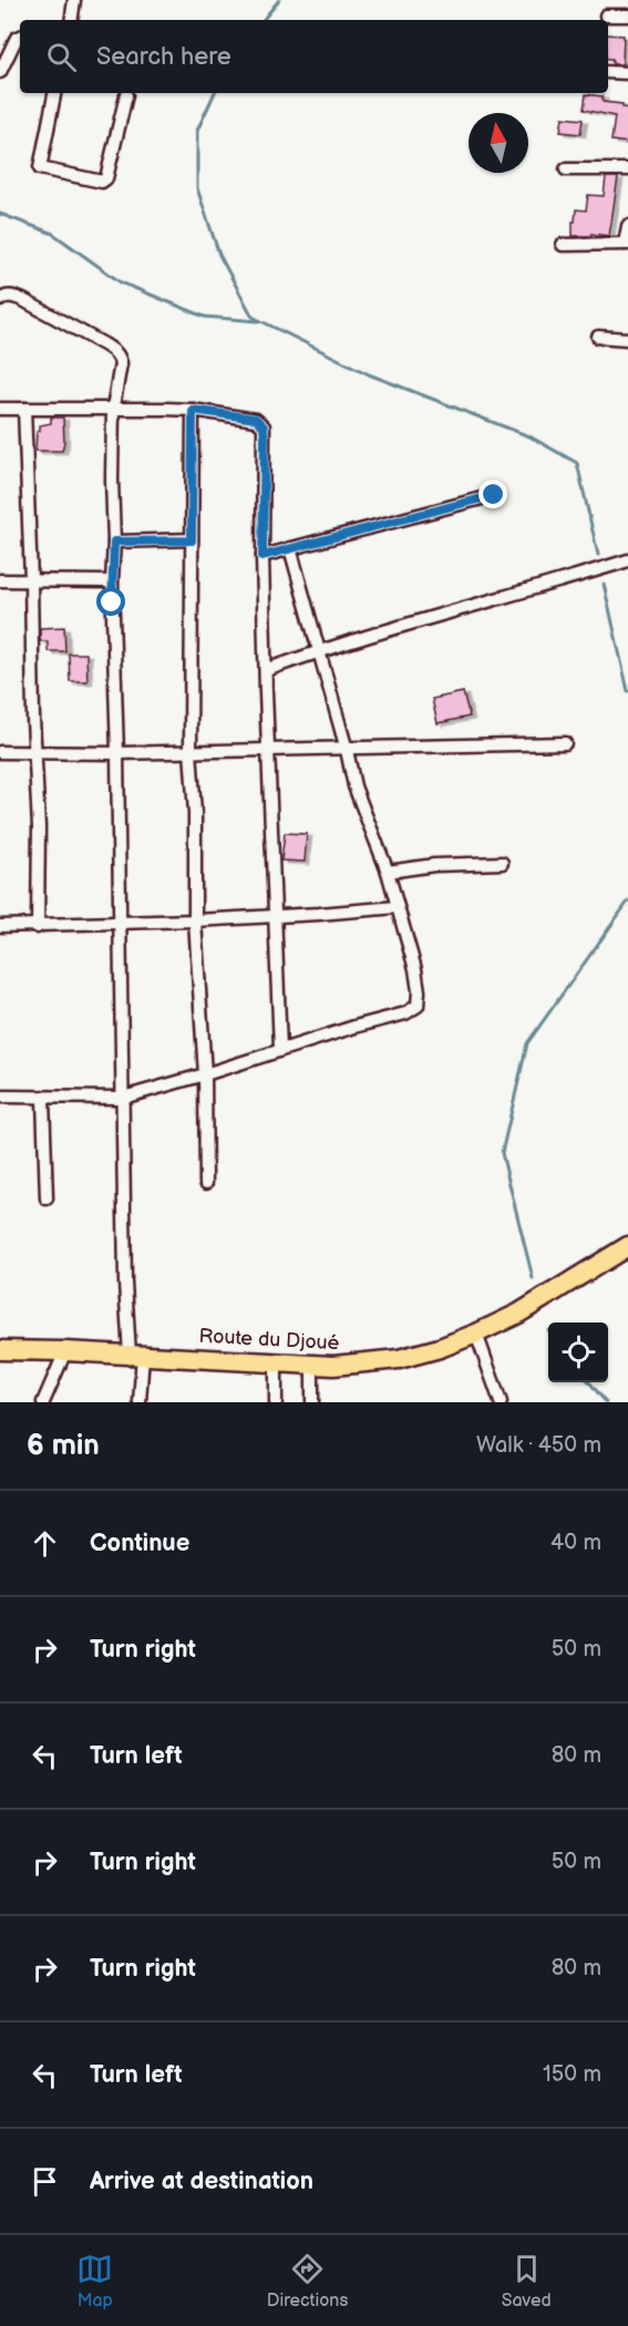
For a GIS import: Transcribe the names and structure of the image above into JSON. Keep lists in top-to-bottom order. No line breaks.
{"streets":{"main road":["Route du Djoué"]},"north":"top","page":{"search":"Search here","heading":["6 min","Walk · 450 m"],"list":[["Continue","40 m"],["Turn right","50 m"],["Turn left","80 m"],["Turn right","50 m"],["Turn right","80 m"],["Turn left","150 m"],"Arrive at destination"],"nav":["Map","Directions","Saved"]}}
